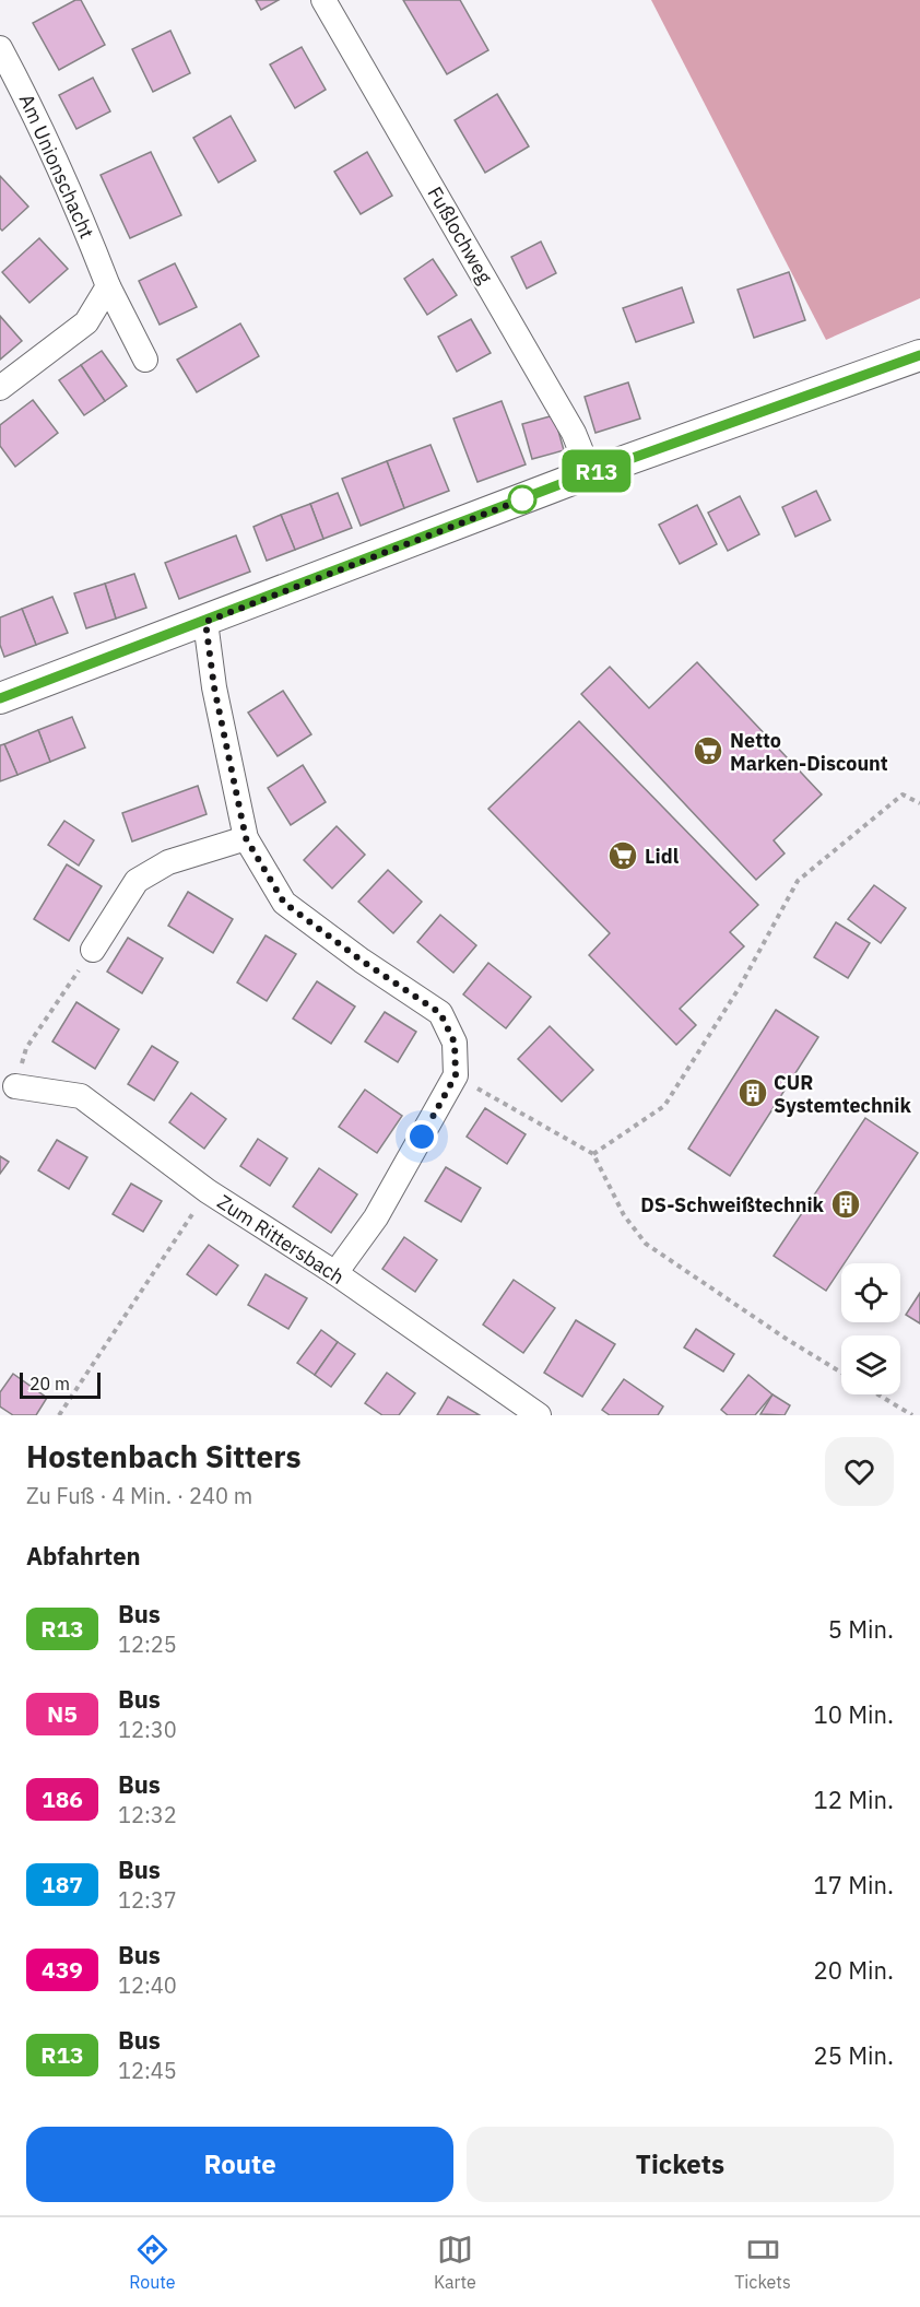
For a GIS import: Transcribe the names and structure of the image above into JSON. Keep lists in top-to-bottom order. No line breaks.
{"streets":{"street":["Am Unionschacht","Fußlochweg","Zum Rittersbach"]},"places":{"supermarket":["Netto Marken-Discount","Lidl"],"building":["CUR Systemtechnik","DS-Schweißtechnik"]},"lines":["bus line R13"],"scale_bar":"20 m","page":{"on_map":"R13","scale":"20 m","heading":[["Hostenbach Sitters","Zu Fuß · 4 Min. · 240 m"],"Abfahrten"],"list":[{"mark":"R13","name":"Bus","note":"12:25","value":"5 Min."},{"mark":"N5","name":"Bus","note":"12:30","value":"10 Min."},{"mark":"186","name":"Bus","note":"12:32","value":"12 Min."},{"mark":"187","name":"Bus","note":"12:37","value":"17 Min."},{"mark":"439","name":"Bus","note":"12:40","value":"20 Min."},{"mark":"R13","name":"Bus","note":"12:45","value":"25 Min."}],"buttons":["Route","Tickets"],"tabs":["Route","Karte","Tickets"]}}
